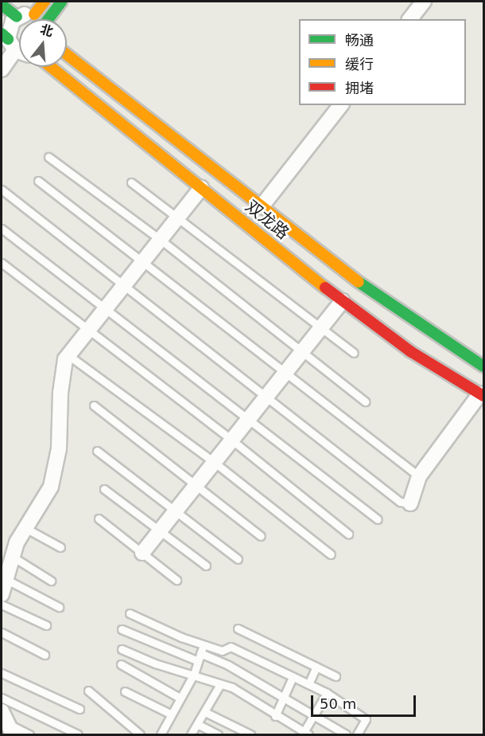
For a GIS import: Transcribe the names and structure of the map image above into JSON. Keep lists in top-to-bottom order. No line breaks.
{"streets":{"street":["双龙路"]},"legend":["畅通","缓行","拥堵"],"scale_bar":"50 m","north":"top"}
